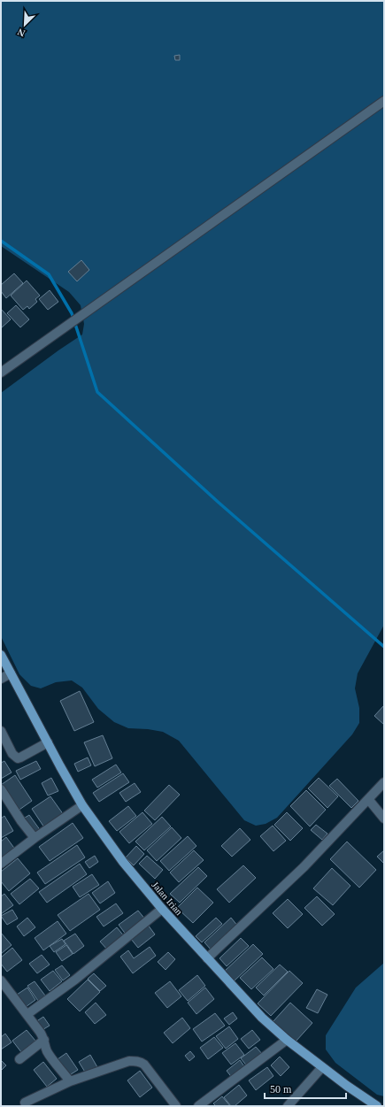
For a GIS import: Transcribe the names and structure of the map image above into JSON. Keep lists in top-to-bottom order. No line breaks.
{"streets":{"main road":["Jalan Irian"]},"scale_bar":"50 m","north":"bottom left"}
